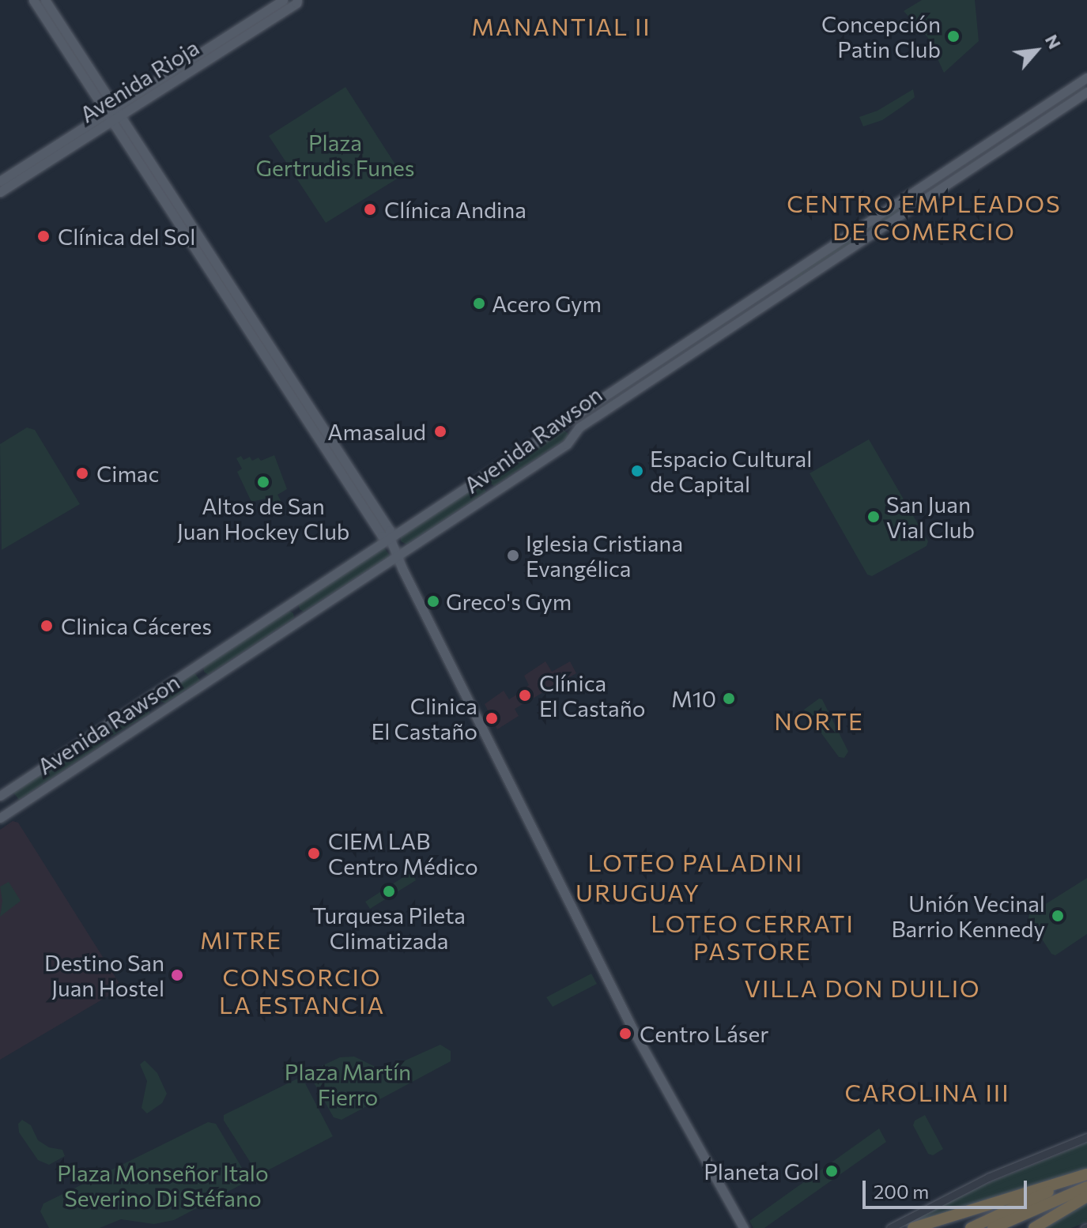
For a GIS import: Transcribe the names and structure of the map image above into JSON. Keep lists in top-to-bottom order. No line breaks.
{"streets":{"main road":["Avenida Rioja","Avenida Rawson"]},"districts":["MANANTIAL II","CENTRO EMPLEADOS DE COMERCIO","NORTE","LOTEO PALADINI","URUGUAY","LOTEO CERRATI PASTORE","MITRE","CONSORCIO LA ESTANCIA","VILLA DON DUILIO","CAROLINA III"],"parks":["Plaza Gertrudis Funes","Plaza Martín Fierro","Plaza Monseñor Italo Severino Di Stéfano"],"places":["Concepción Patin Club","Clínica Andina","Clínica del Sol","Acero Gym","Amasalud","Espacio Cultural de Capital","Cimac","Altos de San Juan Hockey Club","San Juan Vial Club","Iglesia Cristiana Evangélica","Greco's Gym","Clinica Cáceres","Clínica El Castaño","M10","Clinica El Castaño","CIEM LAB Centro Médico","Turquesa Pileta Climatizada","Unión Vecinal Barrio Kennedy","Destino San Juan Hostel","Centro Láser","Planeta Gol"],"scale_bar":"200 m","north":"top right"}
